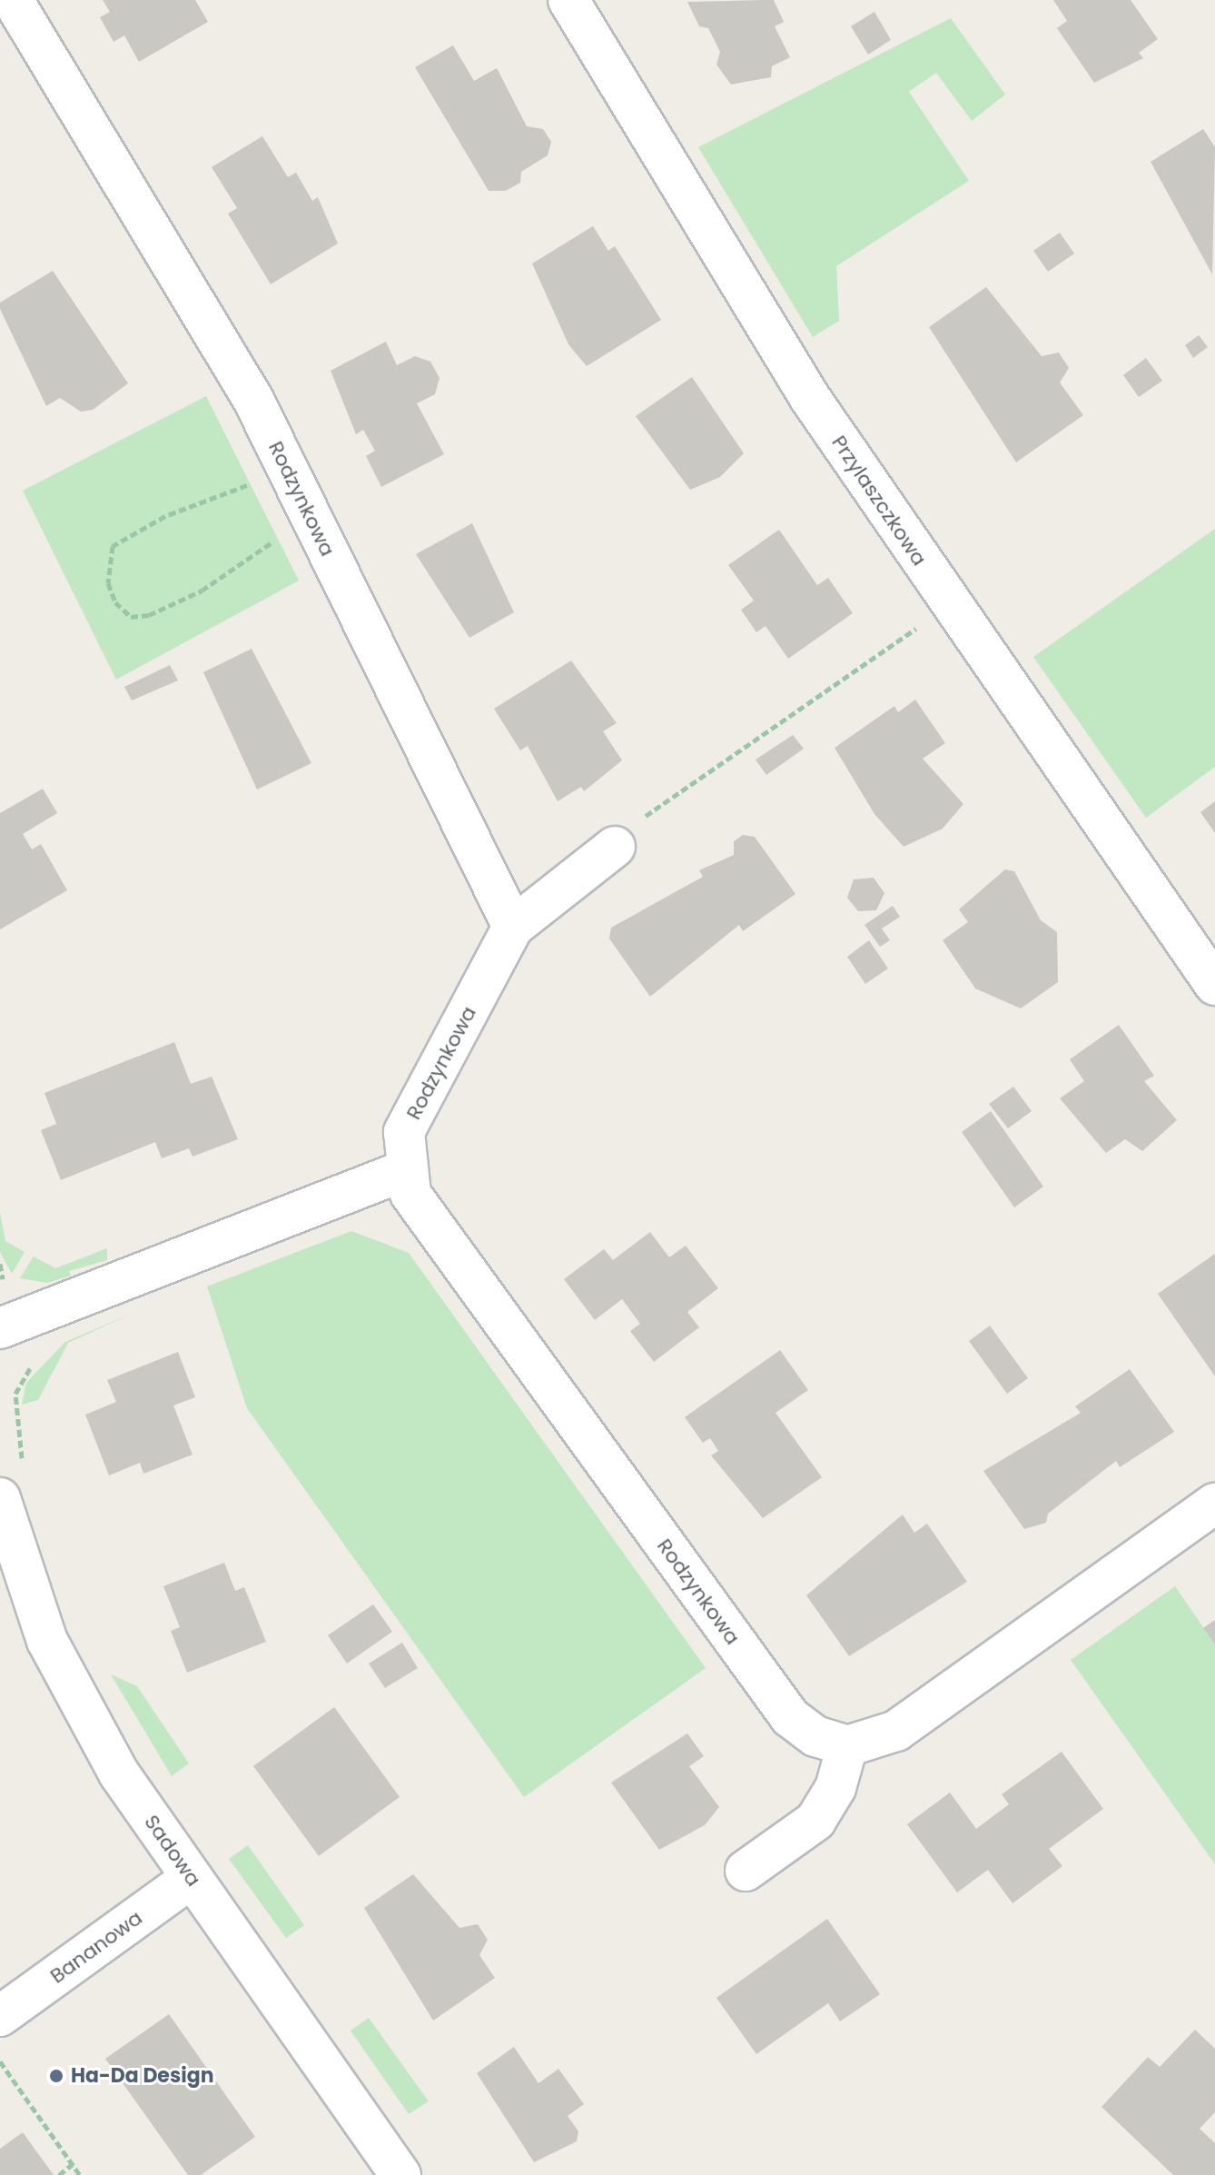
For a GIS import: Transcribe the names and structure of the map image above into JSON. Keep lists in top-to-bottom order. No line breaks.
{"streets":{"street":["Rodzynkowa","Przylaszczkowa","Sadowa","Bananowa"]},"crossings":[["Sadowa","Bananowa"]],"places":["Ha-Da Design"]}
